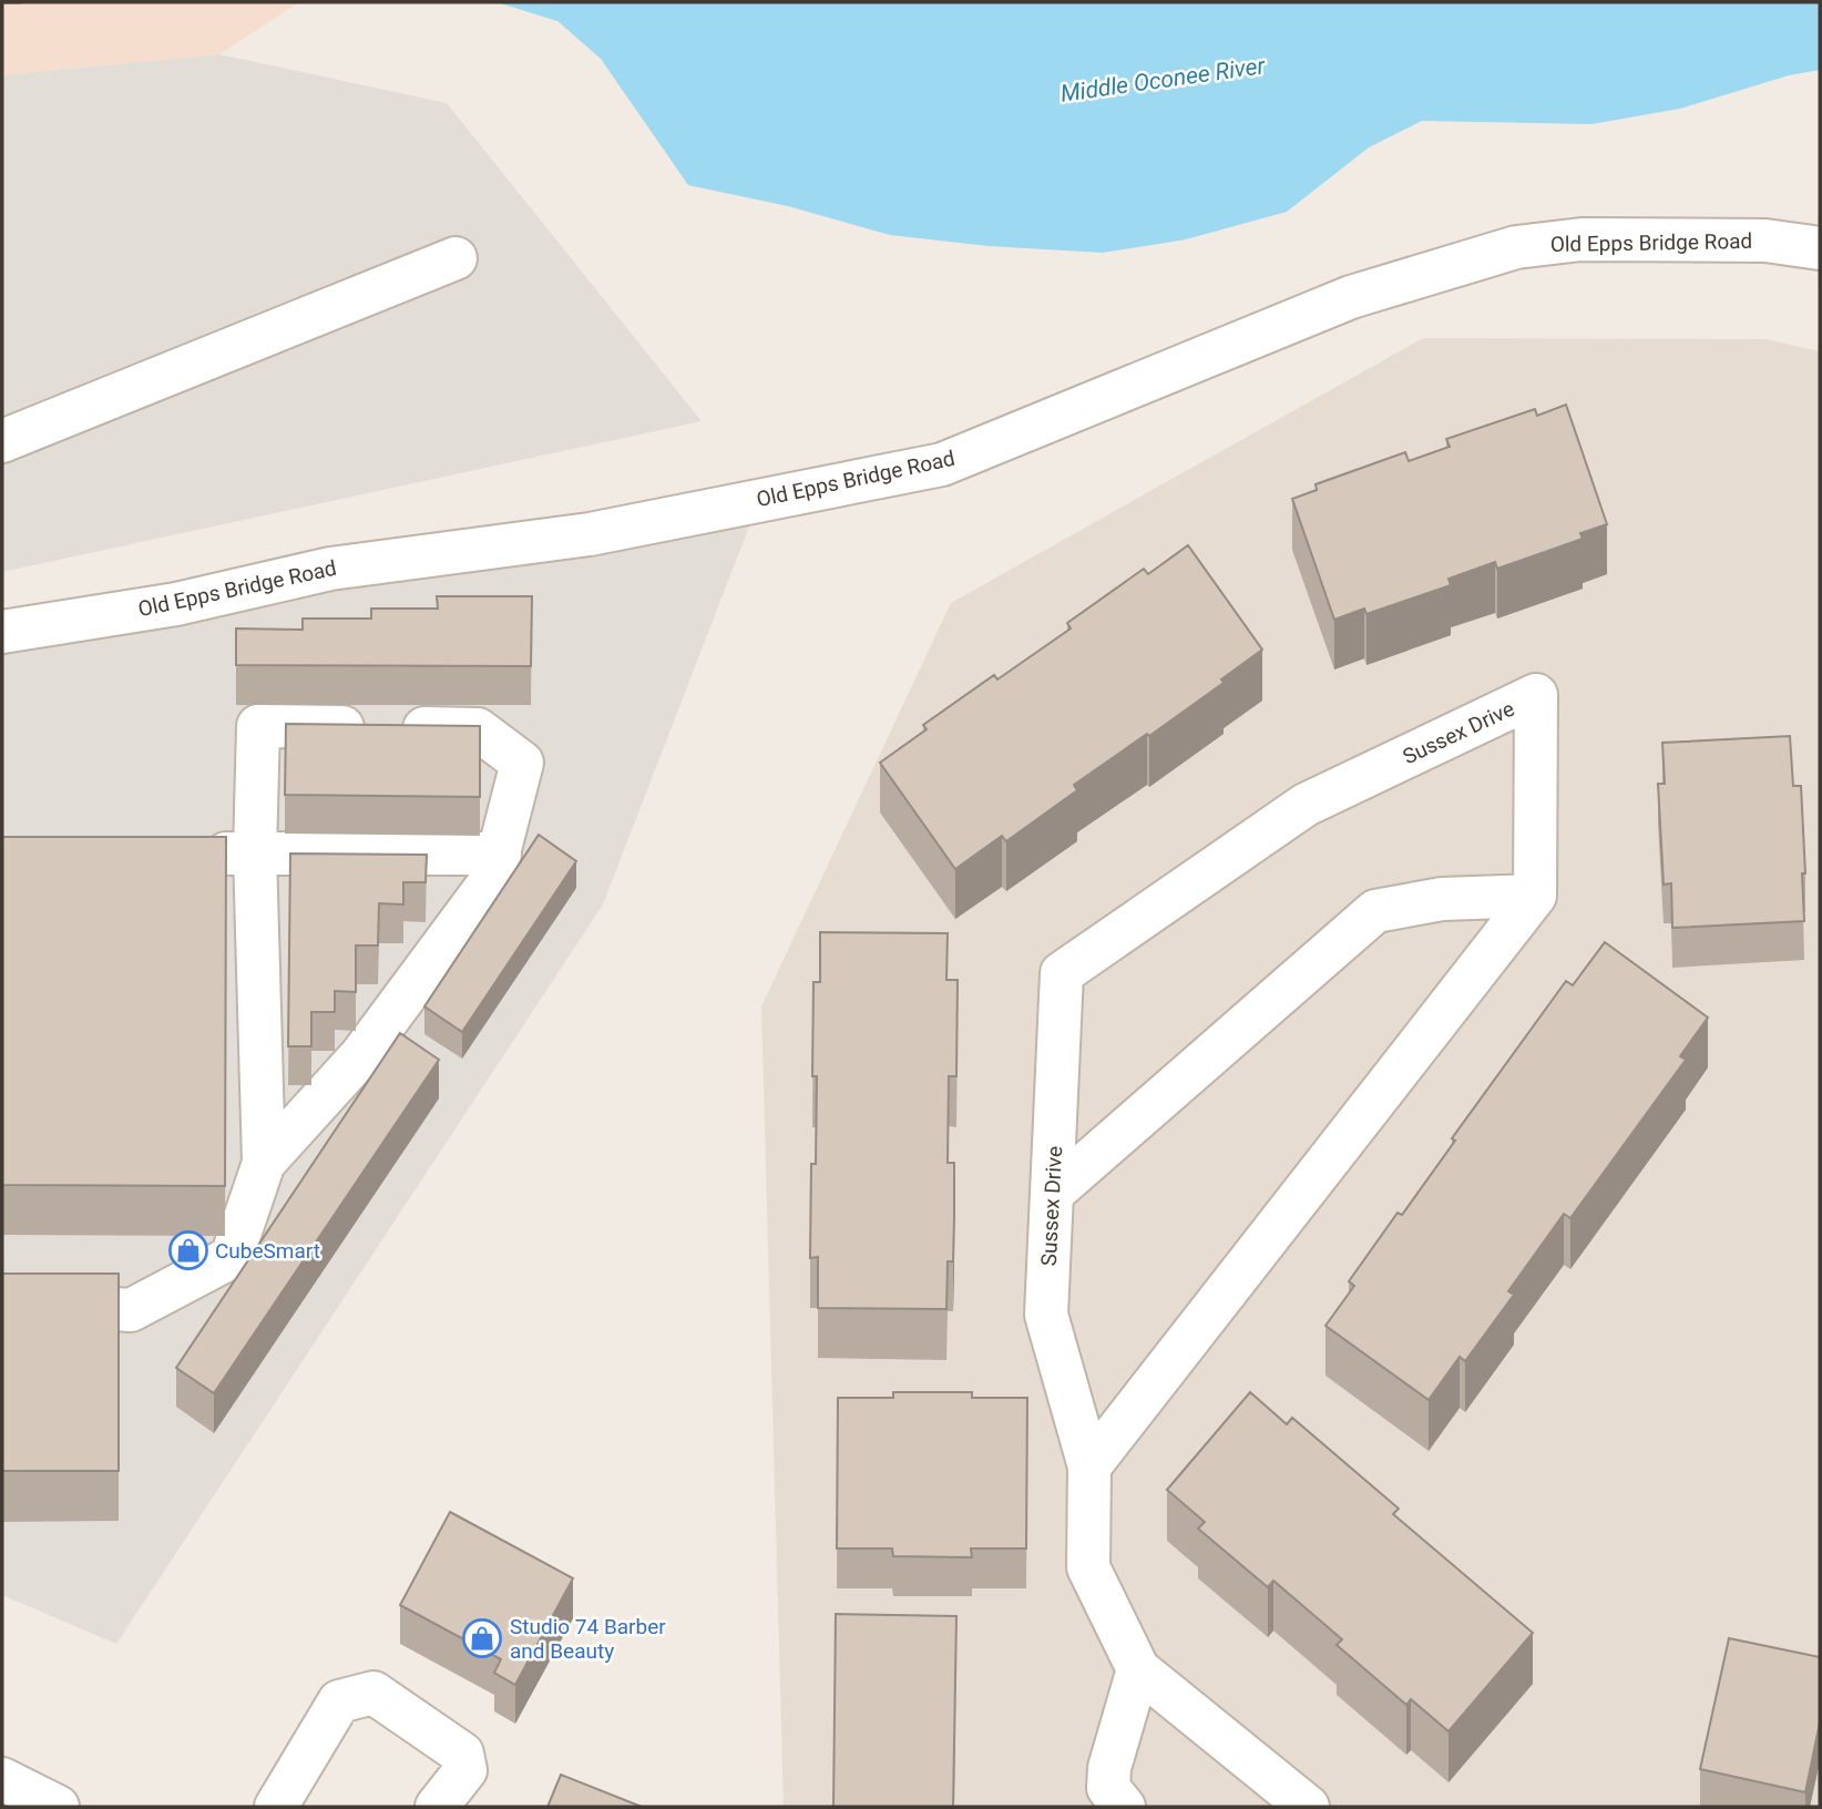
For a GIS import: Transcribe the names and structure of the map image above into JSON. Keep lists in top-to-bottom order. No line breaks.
{"streets":{"street":["Old Epps Bridge Road","Sussex Drive"]},"water":["Middle Oconee River"],"places":{"shop":["CubeSmart","Studio 74 Barber and Beauty"]}}
